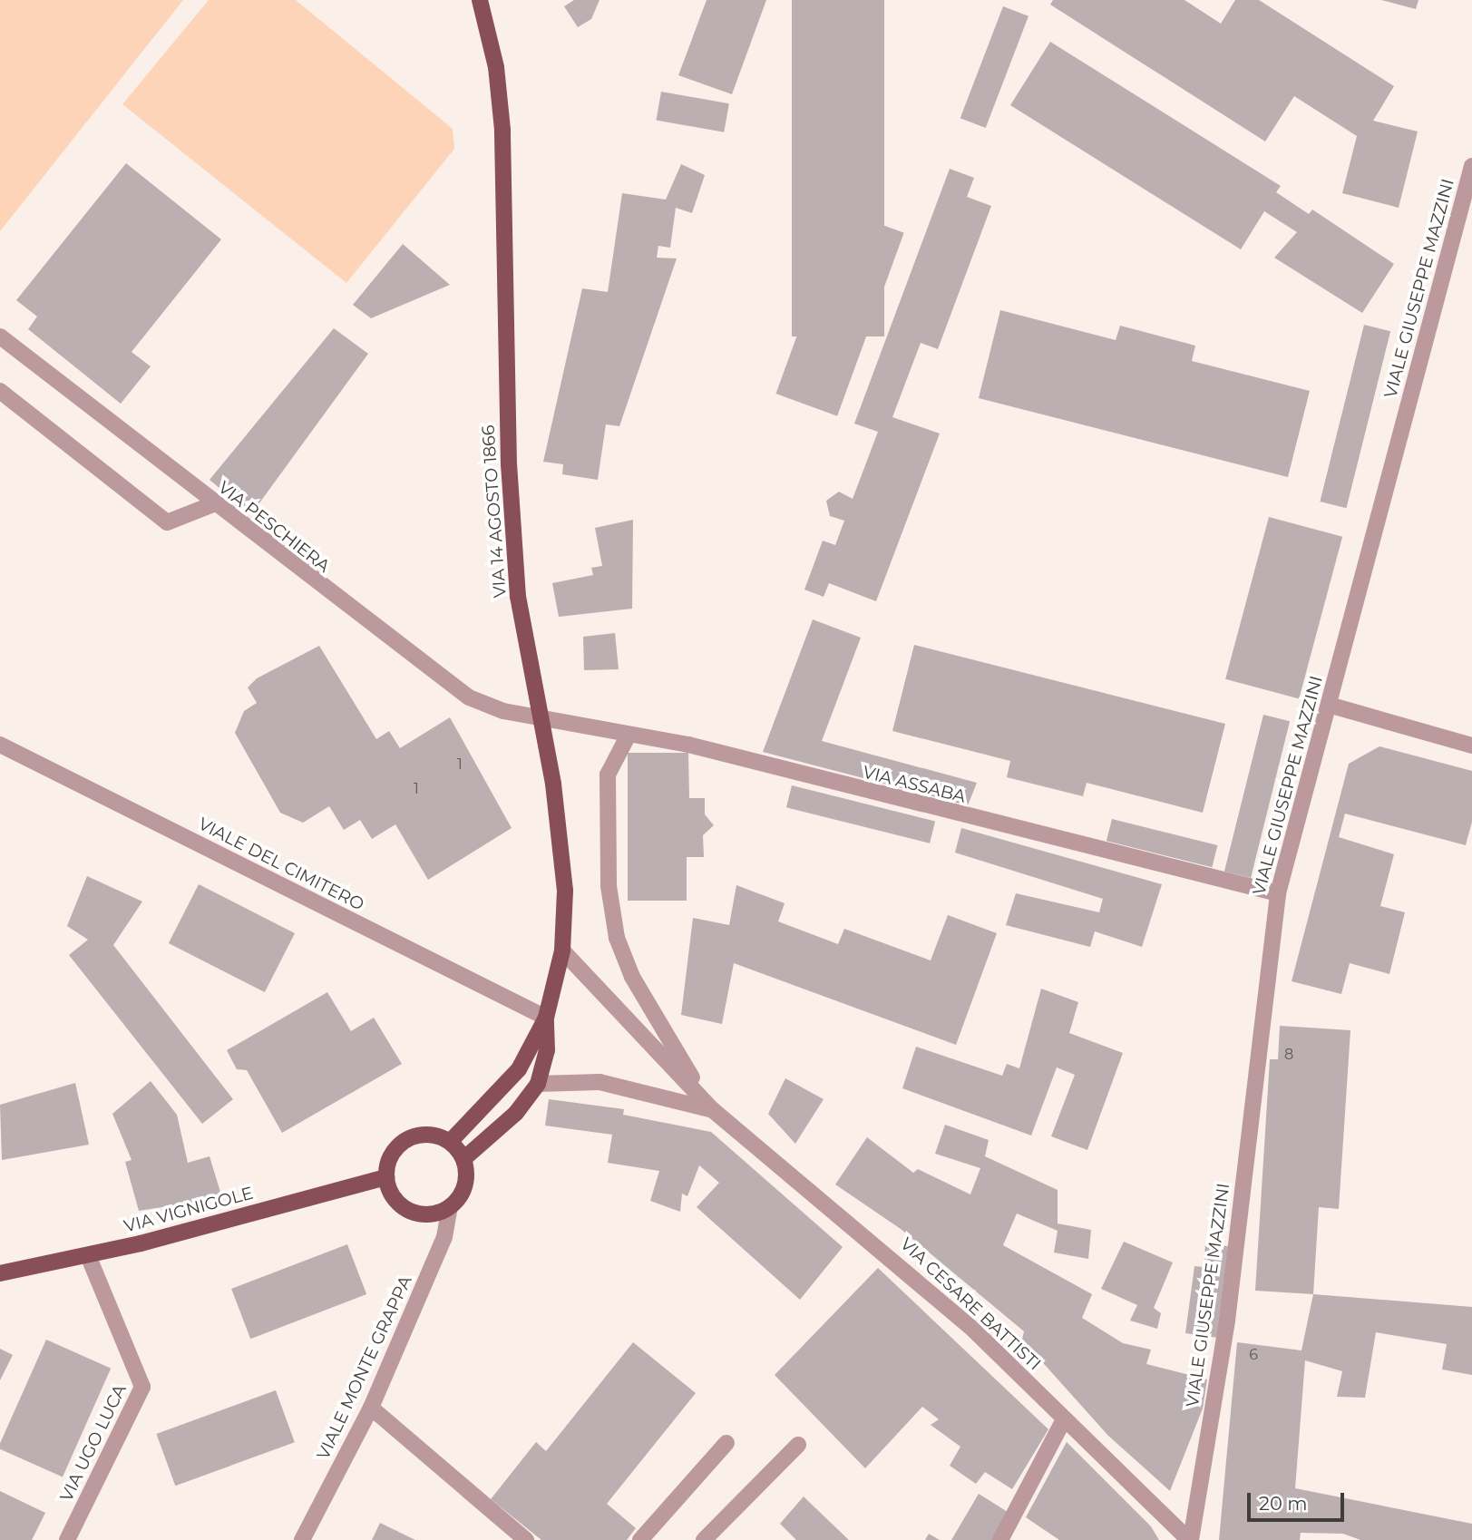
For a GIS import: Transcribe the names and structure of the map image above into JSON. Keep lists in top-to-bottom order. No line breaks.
{"streets":{"main road":["VIA 14 AGOSTO 1866","VIA VIGNIGOLE"],"street":["VIALE GIUSEPPE MAZZINI","VIA PESCHIERA","VIA ASSABA","VIALE DEL CIMITERO","VIA CESARE BATTISTI","VIALE MONTE GRAPPA","VIA UGO LUCA"]},"crossings":[["VIALE GIUSEPPE MAZZINI","VIA ASSABA"],["VIALE GIUSEPPE MAZZINI","VIA CESARE BATTISTI"],["VIA 14 AGOSTO 1866","VIA PESCHIERA"],["VIA 14 AGOSTO 1866","VIA ASSABA"],["VIA 14 AGOSTO 1866","VIALE DEL CIMITERO"],["VIA 14 AGOSTO 1866","VIA VIGNIGOLE"],["VIA 14 AGOSTO 1866","VIA CESARE BATTISTI"],["VIA 14 AGOSTO 1866","VIALE MONTE GRAPPA"],["VIA PESCHIERA","VIA ASSABA"],["VIA ASSABA","VIA CESARE BATTISTI"],["VIA VIGNIGOLE","VIALE MONTE GRAPPA"],["VIA VIGNIGOLE","VIA UGO LUCA"]],"house_numbers":["1","1","8","6"],"scale_bar":"20 m"}
